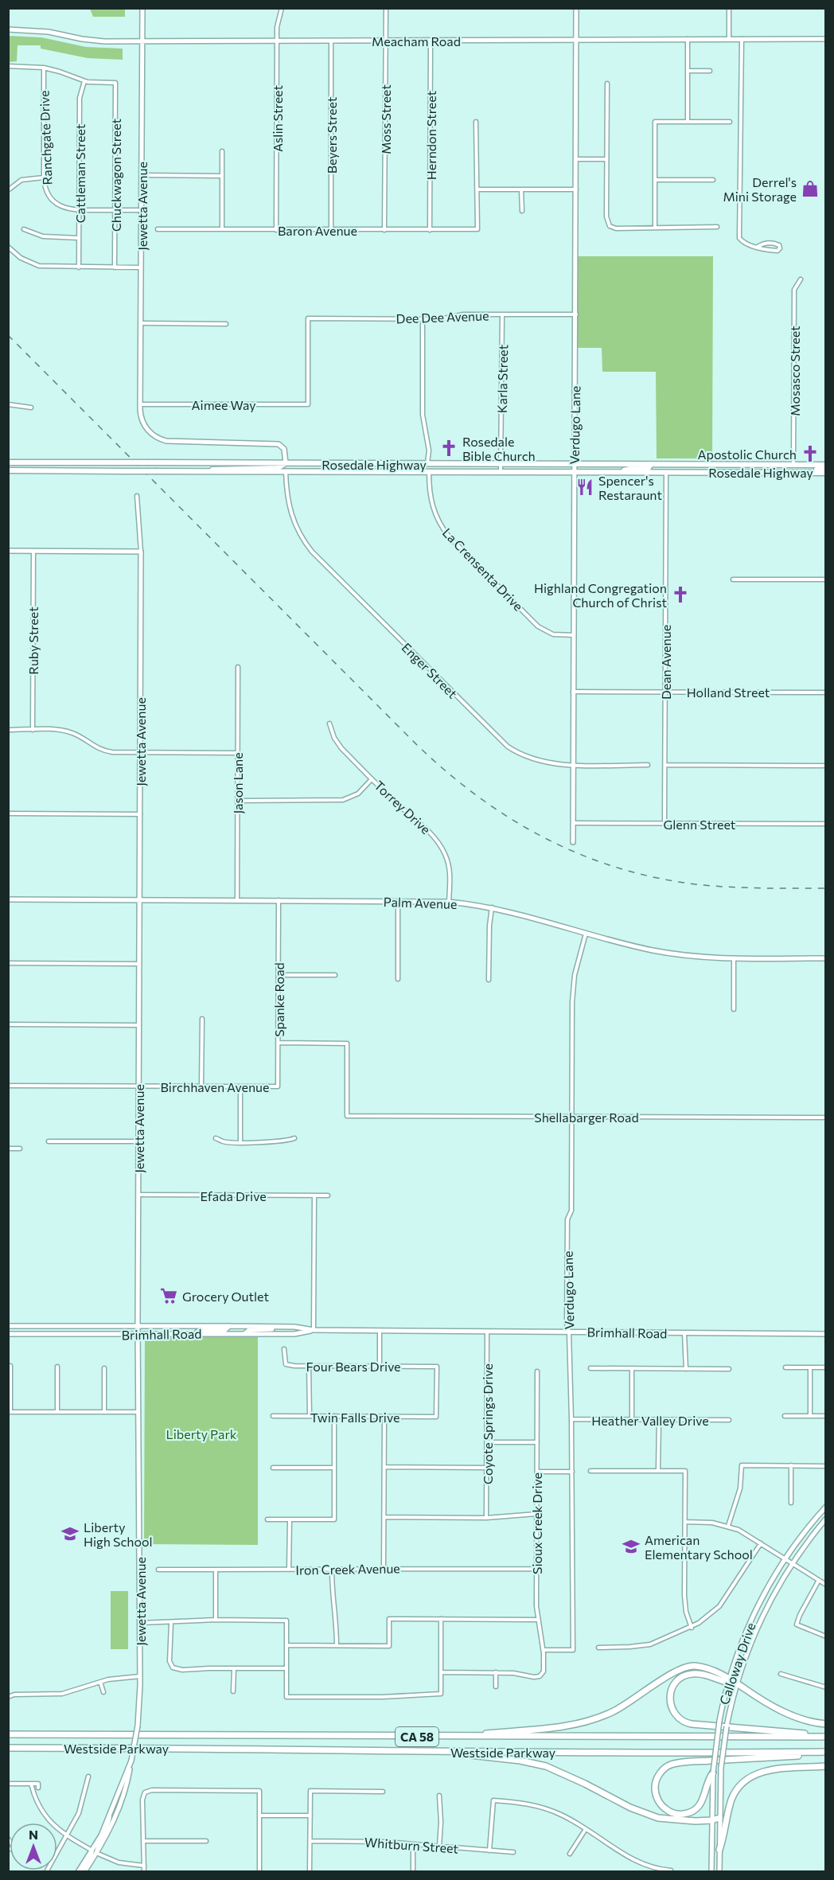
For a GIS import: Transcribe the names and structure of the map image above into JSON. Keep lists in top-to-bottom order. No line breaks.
{"streets":{"highway":["CA 58","Westside Parkway"],"main road":["Rosedale Highway"],"street":["Meacham Road","Aslin Street","Moss Street","Beyers Street","Herndon Street","Ranchgate Drive","Cattleman Street","Chuckwagon Street","Jewetta Avenue","Baron Avenue","Dee Dee Avenue","Mosasco Street","Karla Street","Aimee Way","Verdugo Lane","La Crensenta Drive","Ruby Street","Dean Avenue","Enger Street","Holland Street","Jason Lane","Torrey Drive","Glenn Street","Palm Avenue","Spanke Road","Birchhaven Avenue","Shellabarger Road","Efada Drive","Brimhall Road","Four Bears Drive","Twin Falls Drive","Heather Valley Drive","Coyote Springs Drive","Sioux Creek Drive","Iron Creek Avenue","Calloway Drive","Whitburn Street"]},"crossings":[["Meacham Road","Aslin Street"],["Meacham Road","Moss Street"],["Meacham Road","Beyers Street"],["Meacham Road","Herndon Street"],["Meacham Road","Jewetta Avenue"],["Meacham Road","Verdugo Lane"],["Aslin Street","Baron Avenue"],["Moss Street","Baron Avenue"],["Beyers Street","Baron Avenue"],["Herndon Street","Baron Avenue"],["Ranchgate Drive","Cattleman Street"],["Ranchgate Drive","Chuckwagon Street"],["Ranchgate Drive","Jewetta Avenue"],["Cattleman Street","Chuckwagon Street"],["Jewetta Avenue","Aimee Way"],["Jewetta Avenue","Rosedale Highway"],["Jewetta Avenue","Palm Avenue"],["Jewetta Avenue","Birchhaven Avenue"],["Jewetta Avenue","Efada Drive"],["Jewetta Avenue","Brimhall Road"],["Dee Dee Avenue","Karla Street"],["Dee Dee Avenue","Aimee Way"],["Dee Dee Avenue","Verdugo Lane"],["Mosasco Street","Rosedale Highway"],["Karla Street","Rosedale Highway"],["Verdugo Lane","Rosedale Highway"],["Verdugo Lane","La Crensenta Drive"],["Verdugo Lane","Enger Street"],["Verdugo Lane","Holland Street"],["Verdugo Lane","Glenn Street"],["Verdugo Lane","Palm Avenue"],["Verdugo Lane","Shellabarger Road"],["Verdugo Lane","Brimhall Road"],["Verdugo Lane","Heather Valley Drive"],["Verdugo Lane","Sioux Creek Drive"],["Rosedale Highway","La Crensenta Drive"],["Rosedale Highway","Dean Avenue"],["Rosedale Highway","Enger Street"],["Dean Avenue","Holland Street"],["Dean Avenue","Glenn Street"],["Jason Lane","Palm Avenue"],["Torrey Drive","Palm Avenue"],["Palm Avenue","Spanke Road"],["Spanke Road","Birchhaven Avenue"],["Spanke Road","Shellabarger Road"],["Brimhall Road","Coyote Springs Drive"],["Four Bears Drive","Twin Falls Drive"],["Sioux Creek Drive","Iron Creek Avenue"]],"parks":["Liberty Park"],"places":{"shop":["Derrel's Mini Storage"],"church":["Rosedale Bible Church","Apostolic Church","Highland Congregation Church of Christ"],"restaurant":["Spencer's Restaraunt"],"supermarket":["Grocery Outlet"],"school or university":["Liberty High School","American Elementary School"]},"north":"top"}
